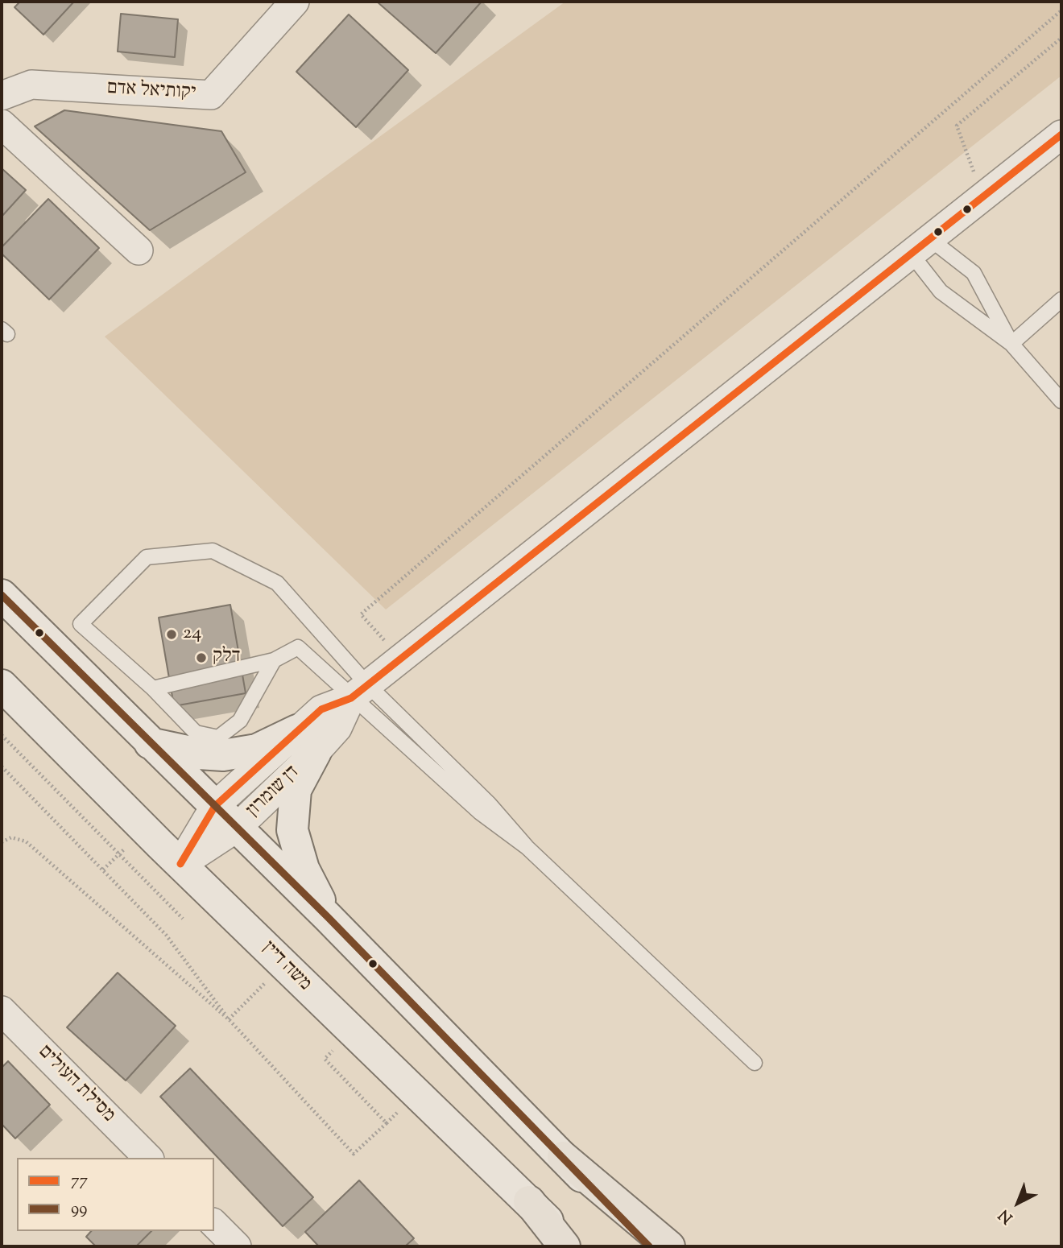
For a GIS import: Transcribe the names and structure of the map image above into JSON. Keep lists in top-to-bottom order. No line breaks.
{"streets":{"main road":["משה דיין"],"street":["יקותיאל אדם","דן שומרון","מסילת העולים"]},"crossings":[["דן שומרון","משה דיין"]],"places":["24","דלק"],"lines":["transit line 77","transit line 99"],"legend":["77","99"],"north":"bottom left"}
